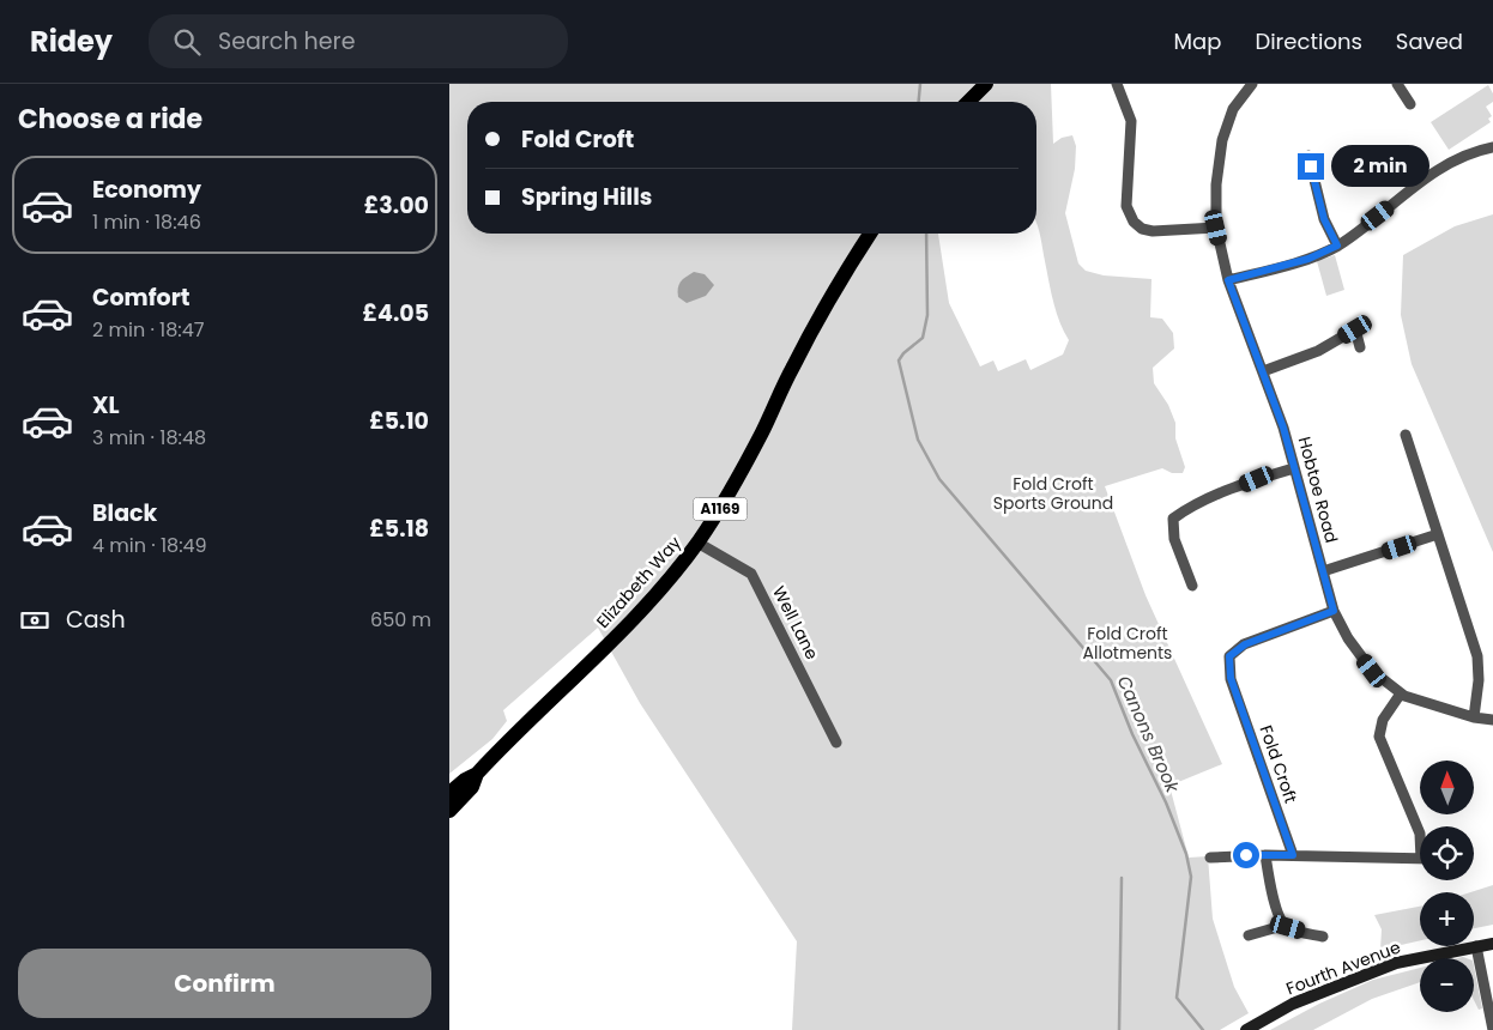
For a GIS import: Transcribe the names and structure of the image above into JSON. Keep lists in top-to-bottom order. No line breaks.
{"streets":{"main road":["A1169","Elizabeth Way"],"street":["Hobtoe Road","Well Lane","Fold Croft","Fourth Avenue"]},"crossings":[["Hobtoe Road","Fold Croft"],["Elizabeth Way","Well Lane"]],"water":["Canons Brook"],"parks":["Fold Croft Sports Ground","Fold Croft Allotments"],"north":"top","page":{"header":"Ridey","search":"Search here","nav":["Map","Directions","Saved"],"heading":"Choose a ride","banner":["Fold Croft","Spring Hills"],"bubble":"2 min","list":[{"name":"Economy","note":"1 min · 18:46","value":"£3.00"},{"name":"Comfort","note":"2 min · 18:47","value":"£4.05"},{"name":"XL","note":"3 min · 18:48","value":"£5.10"},{"name":"Black","note":"4 min · 18:49","value":"£5.18"}],"pay":["Cash","650 m"],"map_buttons":["+","−"],"buttons":"Confirm"}}
